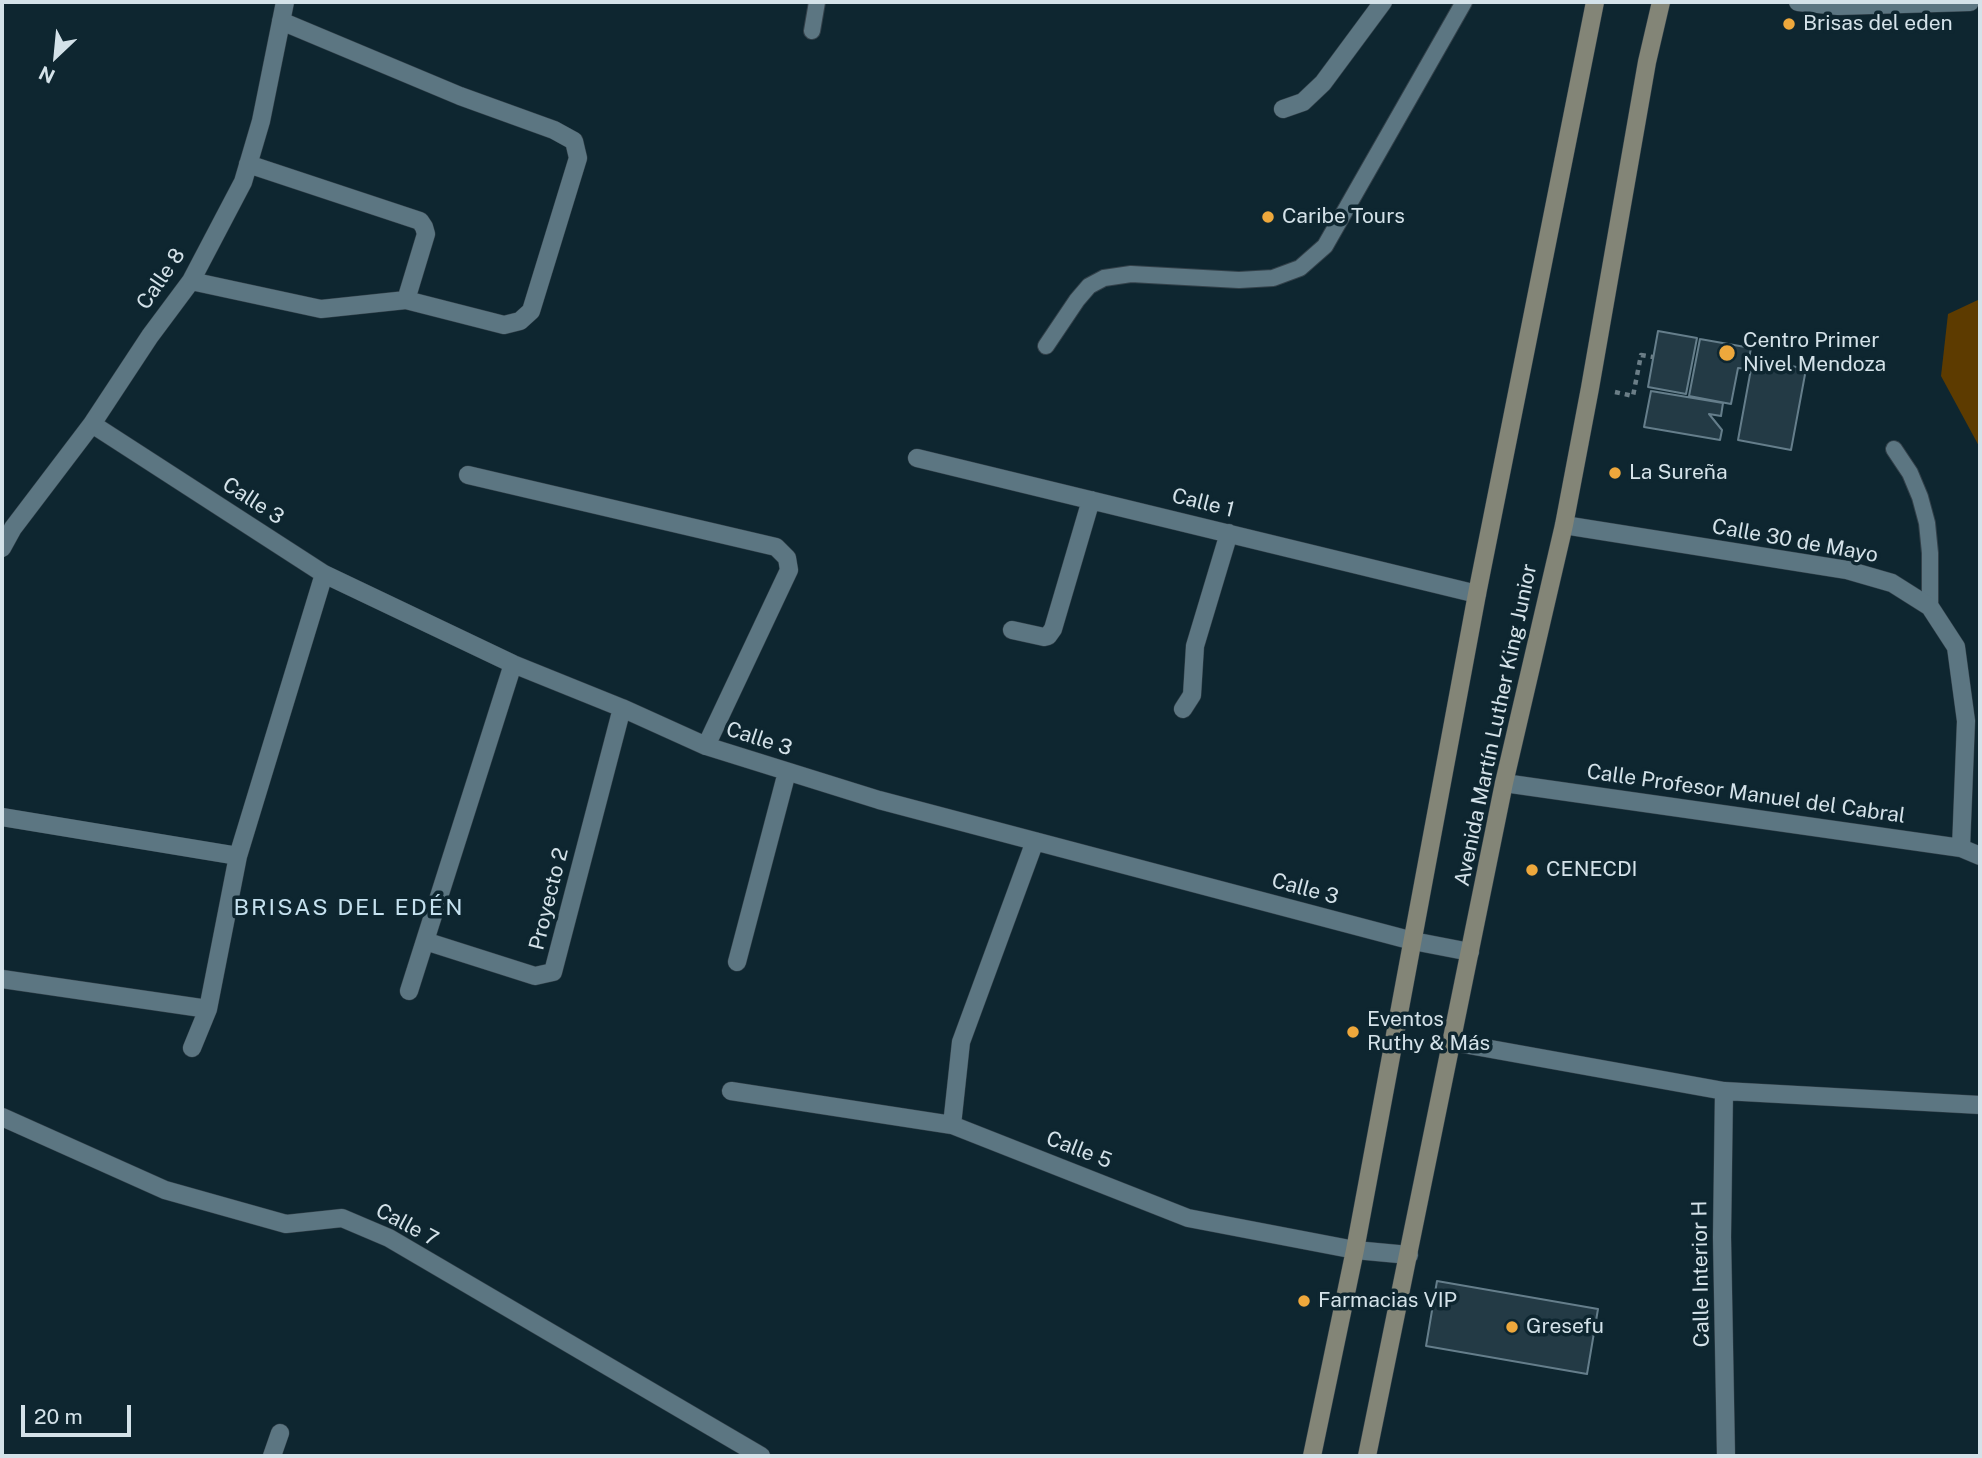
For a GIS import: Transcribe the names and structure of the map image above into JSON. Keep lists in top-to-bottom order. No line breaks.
{"streets":{"main road":["Avenida Martín Luther King Junior"],"street":["Calle 8","Calle 3","Calle 1","Calle 30 de Mayo","Calle Profesor Manuel del Cabral","Proyecto 2","Calle 5","Calle 7","Calle Interior H"]},"crossings":[["Calle 8","Calle 3"],["Calle 3","Avenida Martín Luther King Junior"],["Calle 3","Proyecto 2"],["Calle 1","Avenida Martín Luther King Junior"],["Calle 30 de Mayo","Avenida Martín Luther King Junior"],["Calle 30 de Mayo","Calle Profesor Manuel del Cabral"],["Avenida Martín Luther King Junior","Calle Profesor Manuel del Cabral"],["Avenida Martín Luther King Junior","Calle 5"]],"districts":["BRISAS DEL EDÉN"],"places":["Brisas del eden","Caribe Tours","Centro Primer Nivel Mendoza","La Sureña","CENECDI","Eventos Ruthy & Más","Farmacias VIP","Gresefu"],"scale_bar":"20 m","north":"bottom left"}
